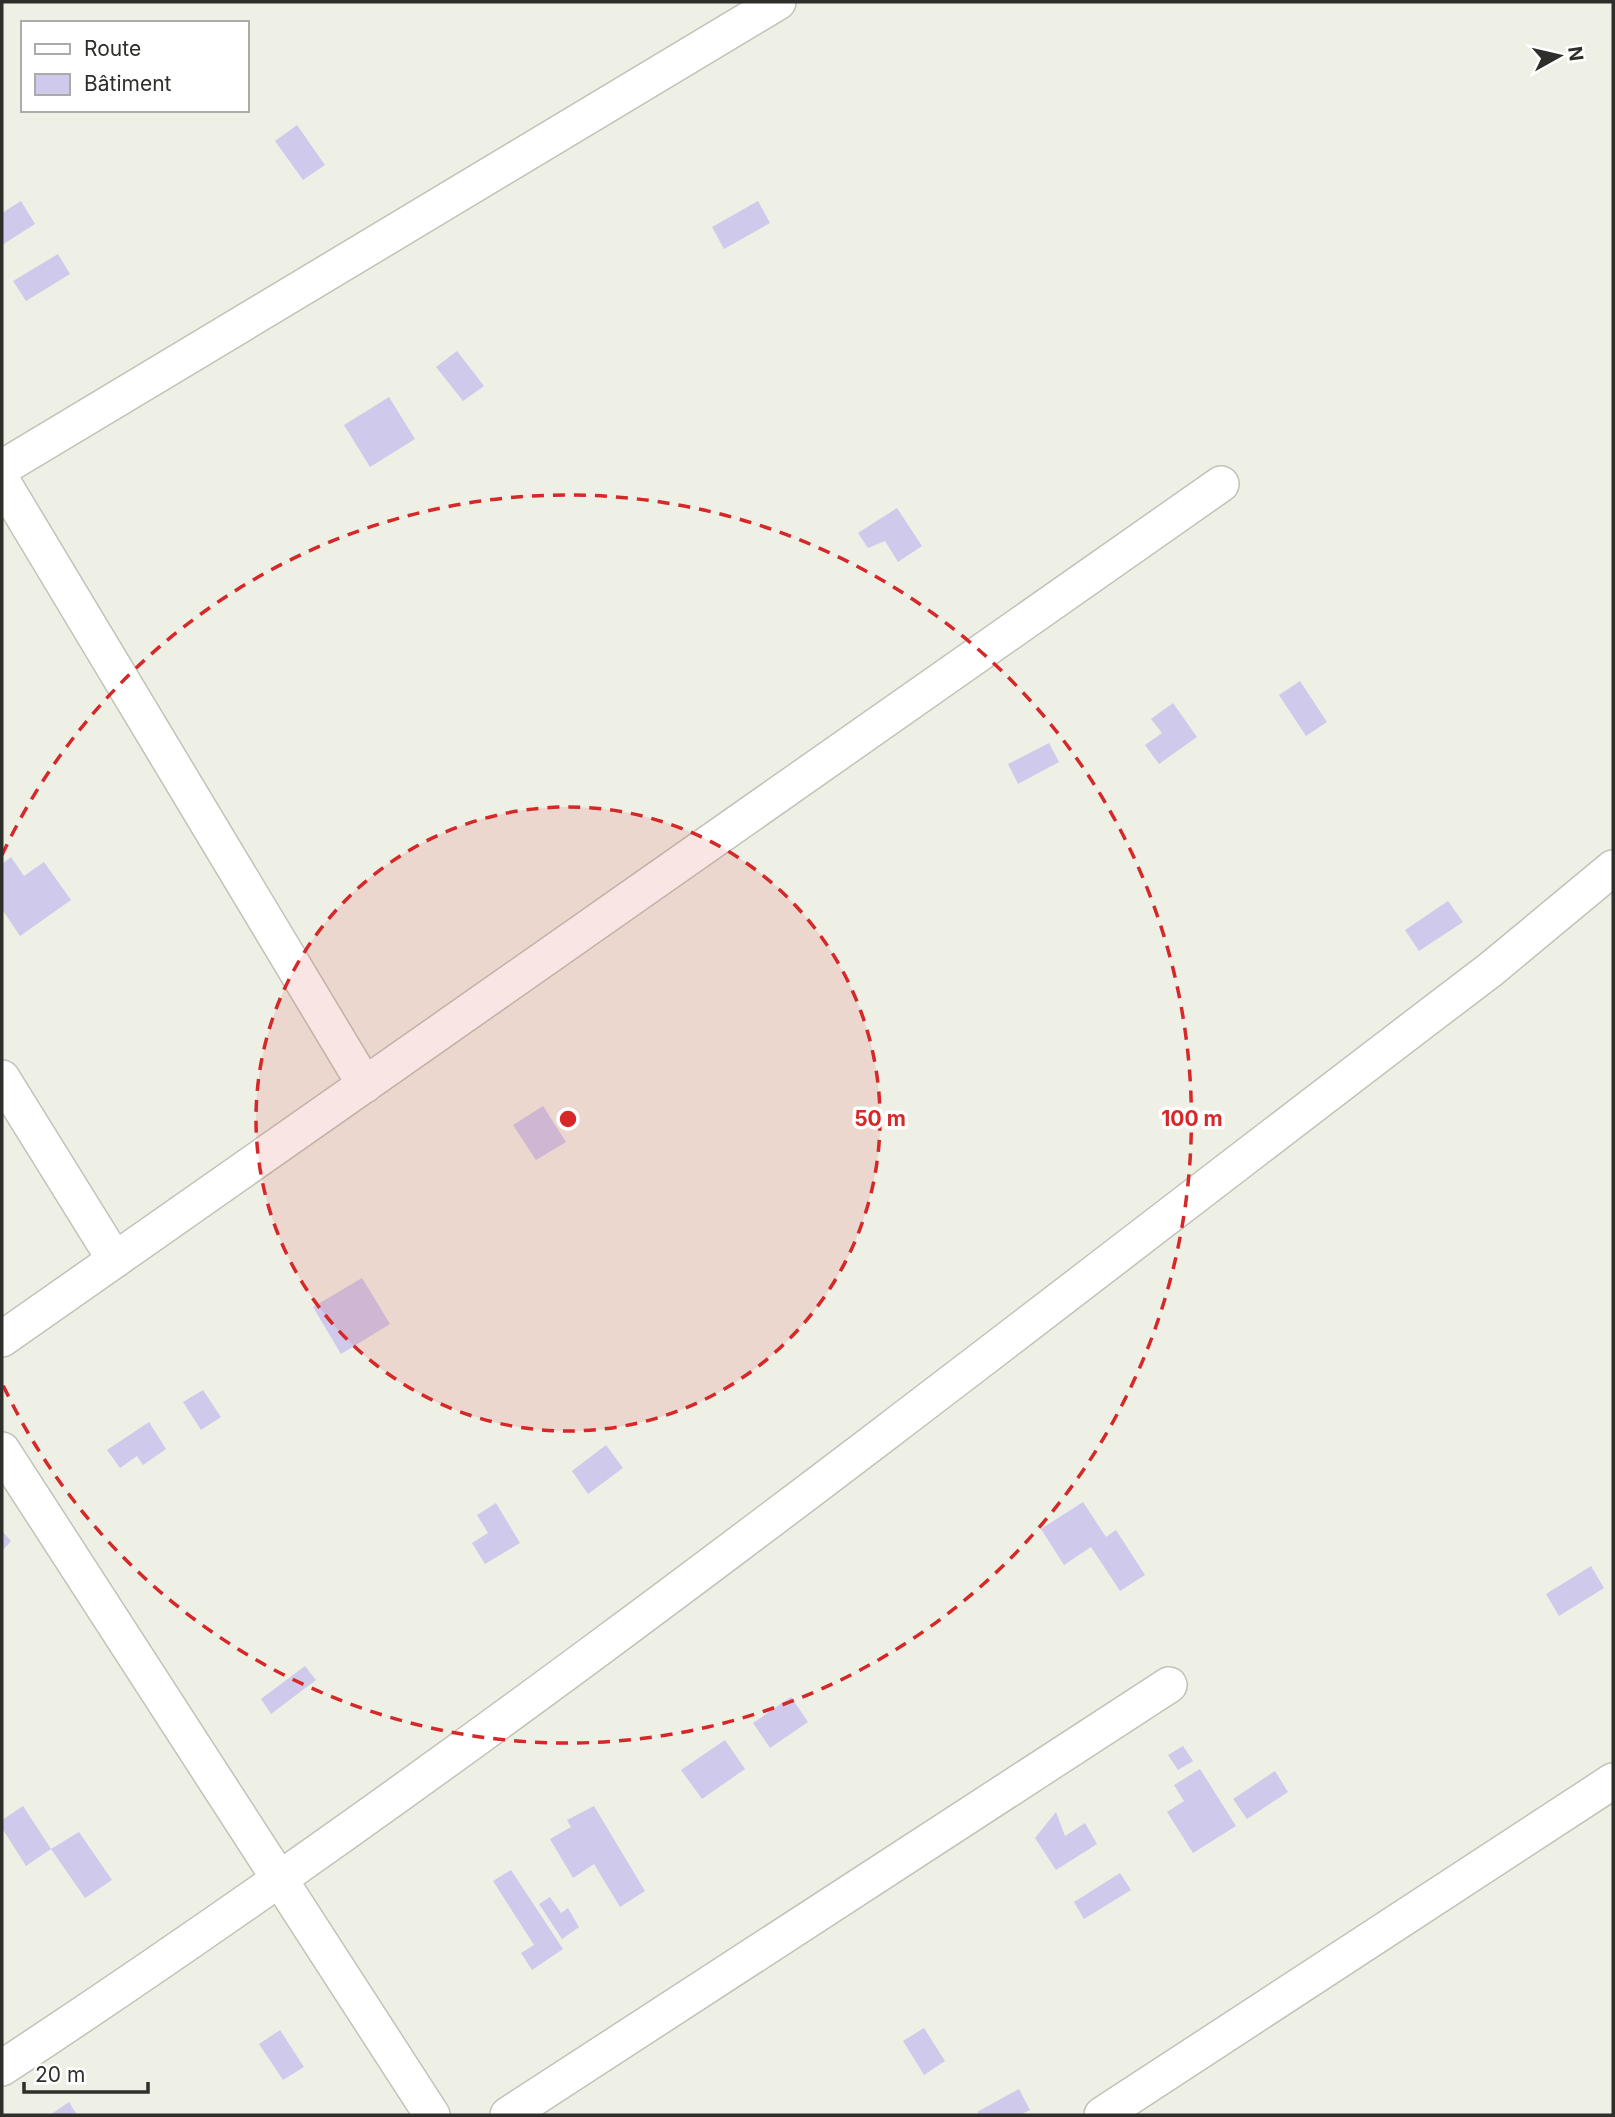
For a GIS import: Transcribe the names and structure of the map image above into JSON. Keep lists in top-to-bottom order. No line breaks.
{"legend":["Route","Bâtiment"],"scale_bar":"20 m","north":"right","rings":["50 m","100 m"]}
